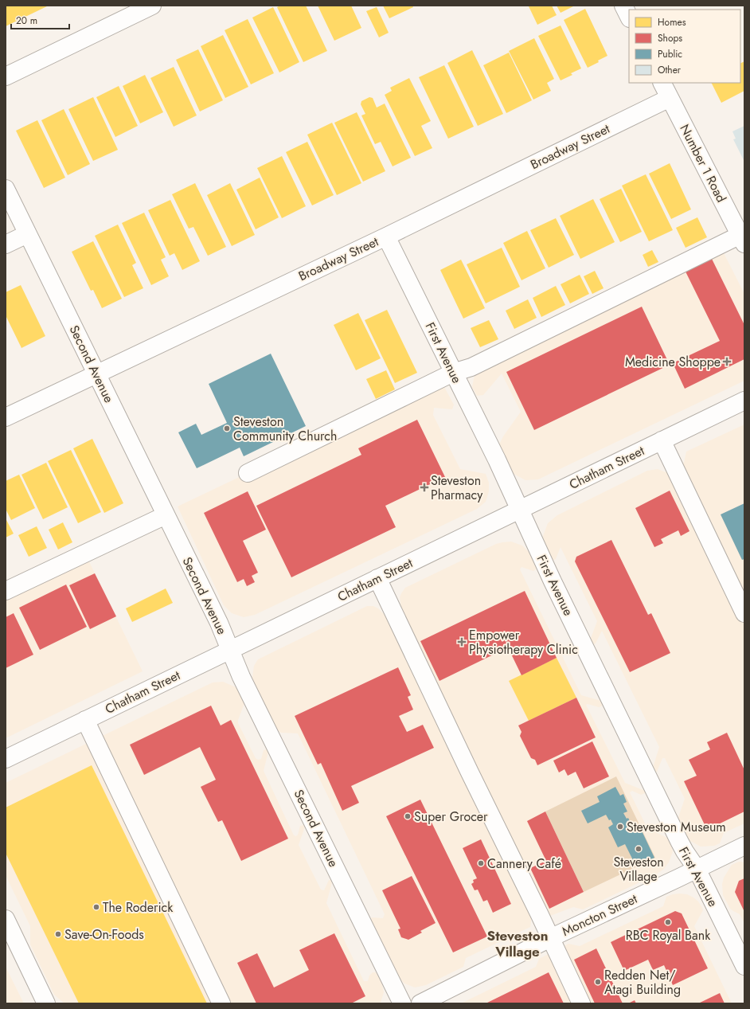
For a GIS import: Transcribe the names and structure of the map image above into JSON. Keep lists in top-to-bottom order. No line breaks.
{"streets":{"street":["Broadway Street","Number 1 Road","First Avenue","Second Avenue","Chatham Street","Moncton Street"]},"crossings":[["Broadway Street","Number 1 Road"],["Broadway Street","First Avenue"],["Broadway Street","Second Avenue"],["First Avenue","Chatham Street"],["First Avenue","Moncton Street"],["Second Avenue","Chatham Street"]],"districts":["Steveston Village"],"places":{"health":["Medicine Shoppe","Steveston Pharmacy","Empower Physiotherapy Clinic"],"other":["Steveston Community Church","Super Grocer","Steveston Museum","Steveston Village","Cannery Café","The Roderick","RBC Royal Bank","Save-On-Foods","Redden Net/ Atagi Building"]},"legend":["Homes","Shops","Public","Other"],"scale_bar":"20 m"}
